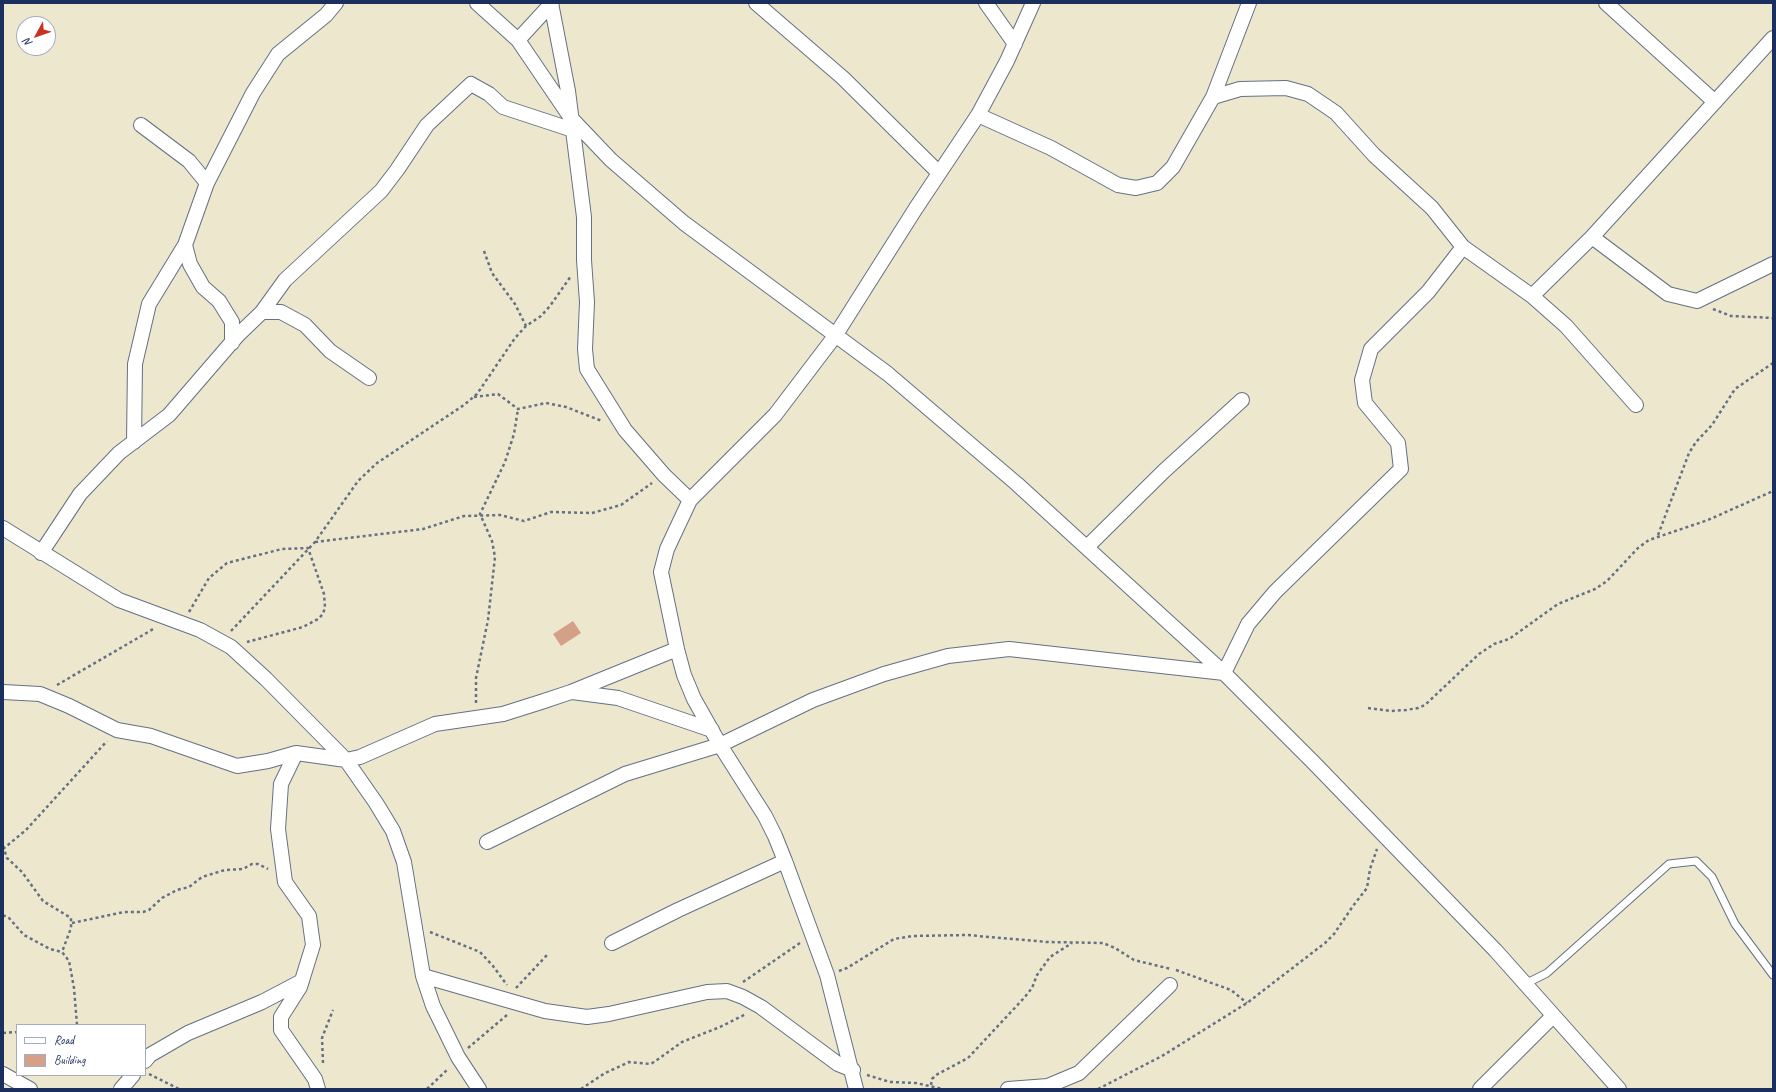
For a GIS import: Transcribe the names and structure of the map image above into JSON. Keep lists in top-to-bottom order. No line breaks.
{"legend":["Road","Building"],"north":"bottom left"}
